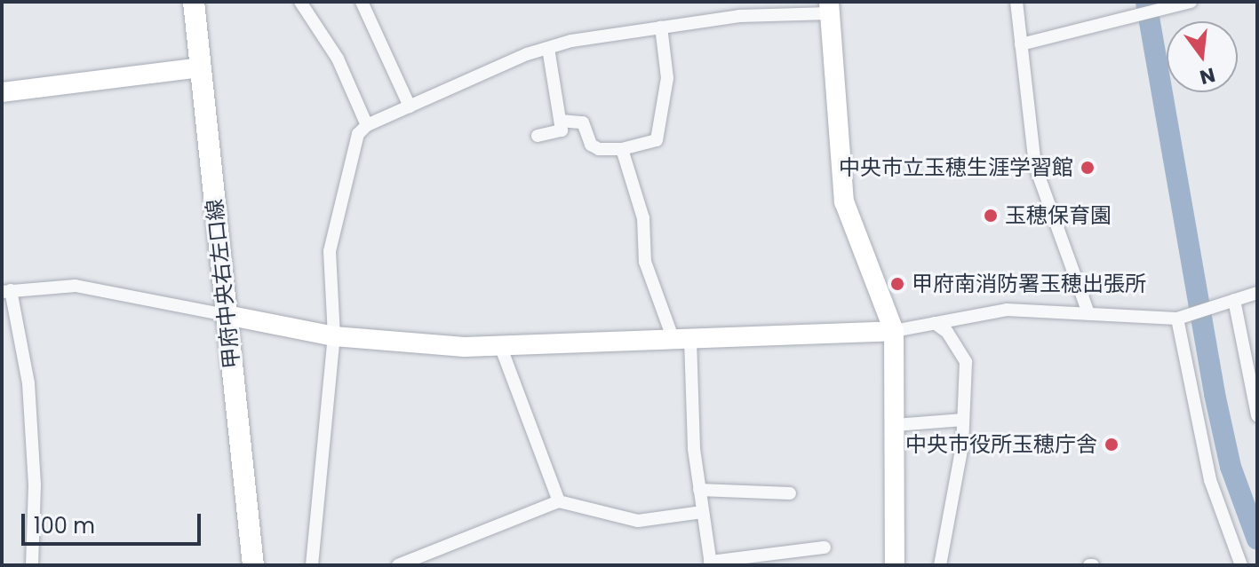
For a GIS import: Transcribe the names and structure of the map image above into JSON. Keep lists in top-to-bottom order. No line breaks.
{"streets":{"main road":["甲府中央右左口線"]},"places":["中央市立玉穂生涯学習館","玉穂保育園","甲府南消防署玉穂出張所","中央市役所玉穂庁舎"],"scale_bar":"100 m","north":"bottom"}
